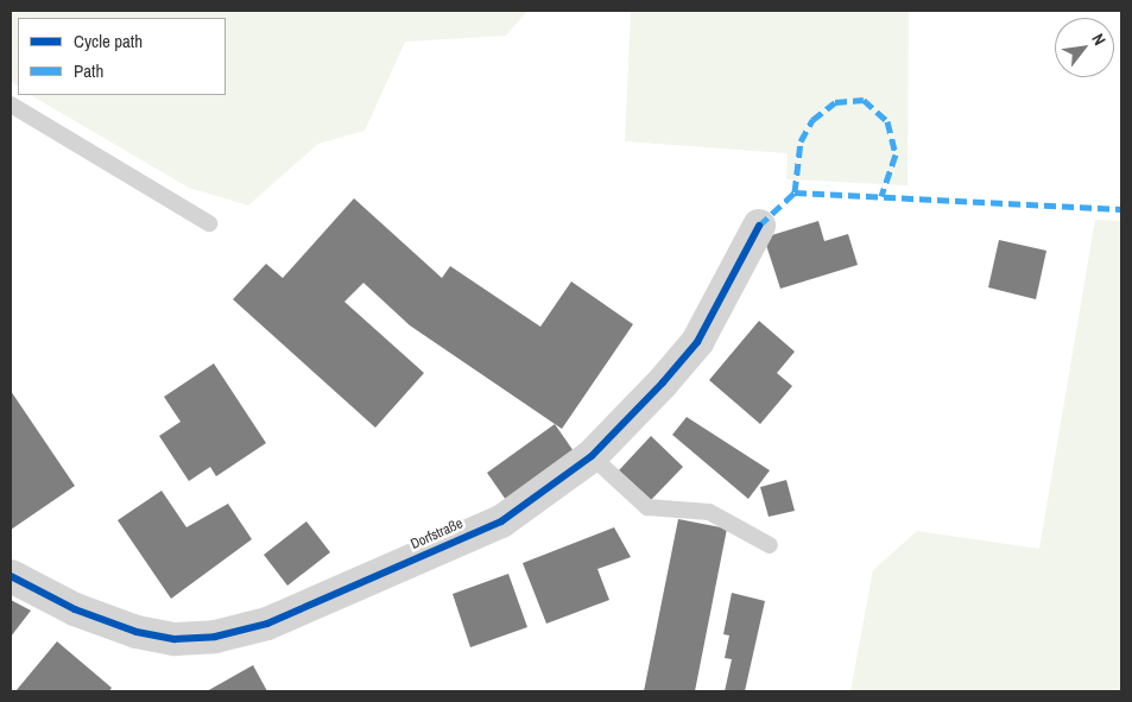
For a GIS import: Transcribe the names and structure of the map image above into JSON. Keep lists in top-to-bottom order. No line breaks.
{"streets":{"street":["Dorfstraße"]},"legend":["Cycle path","Path"],"north":"top right"}
